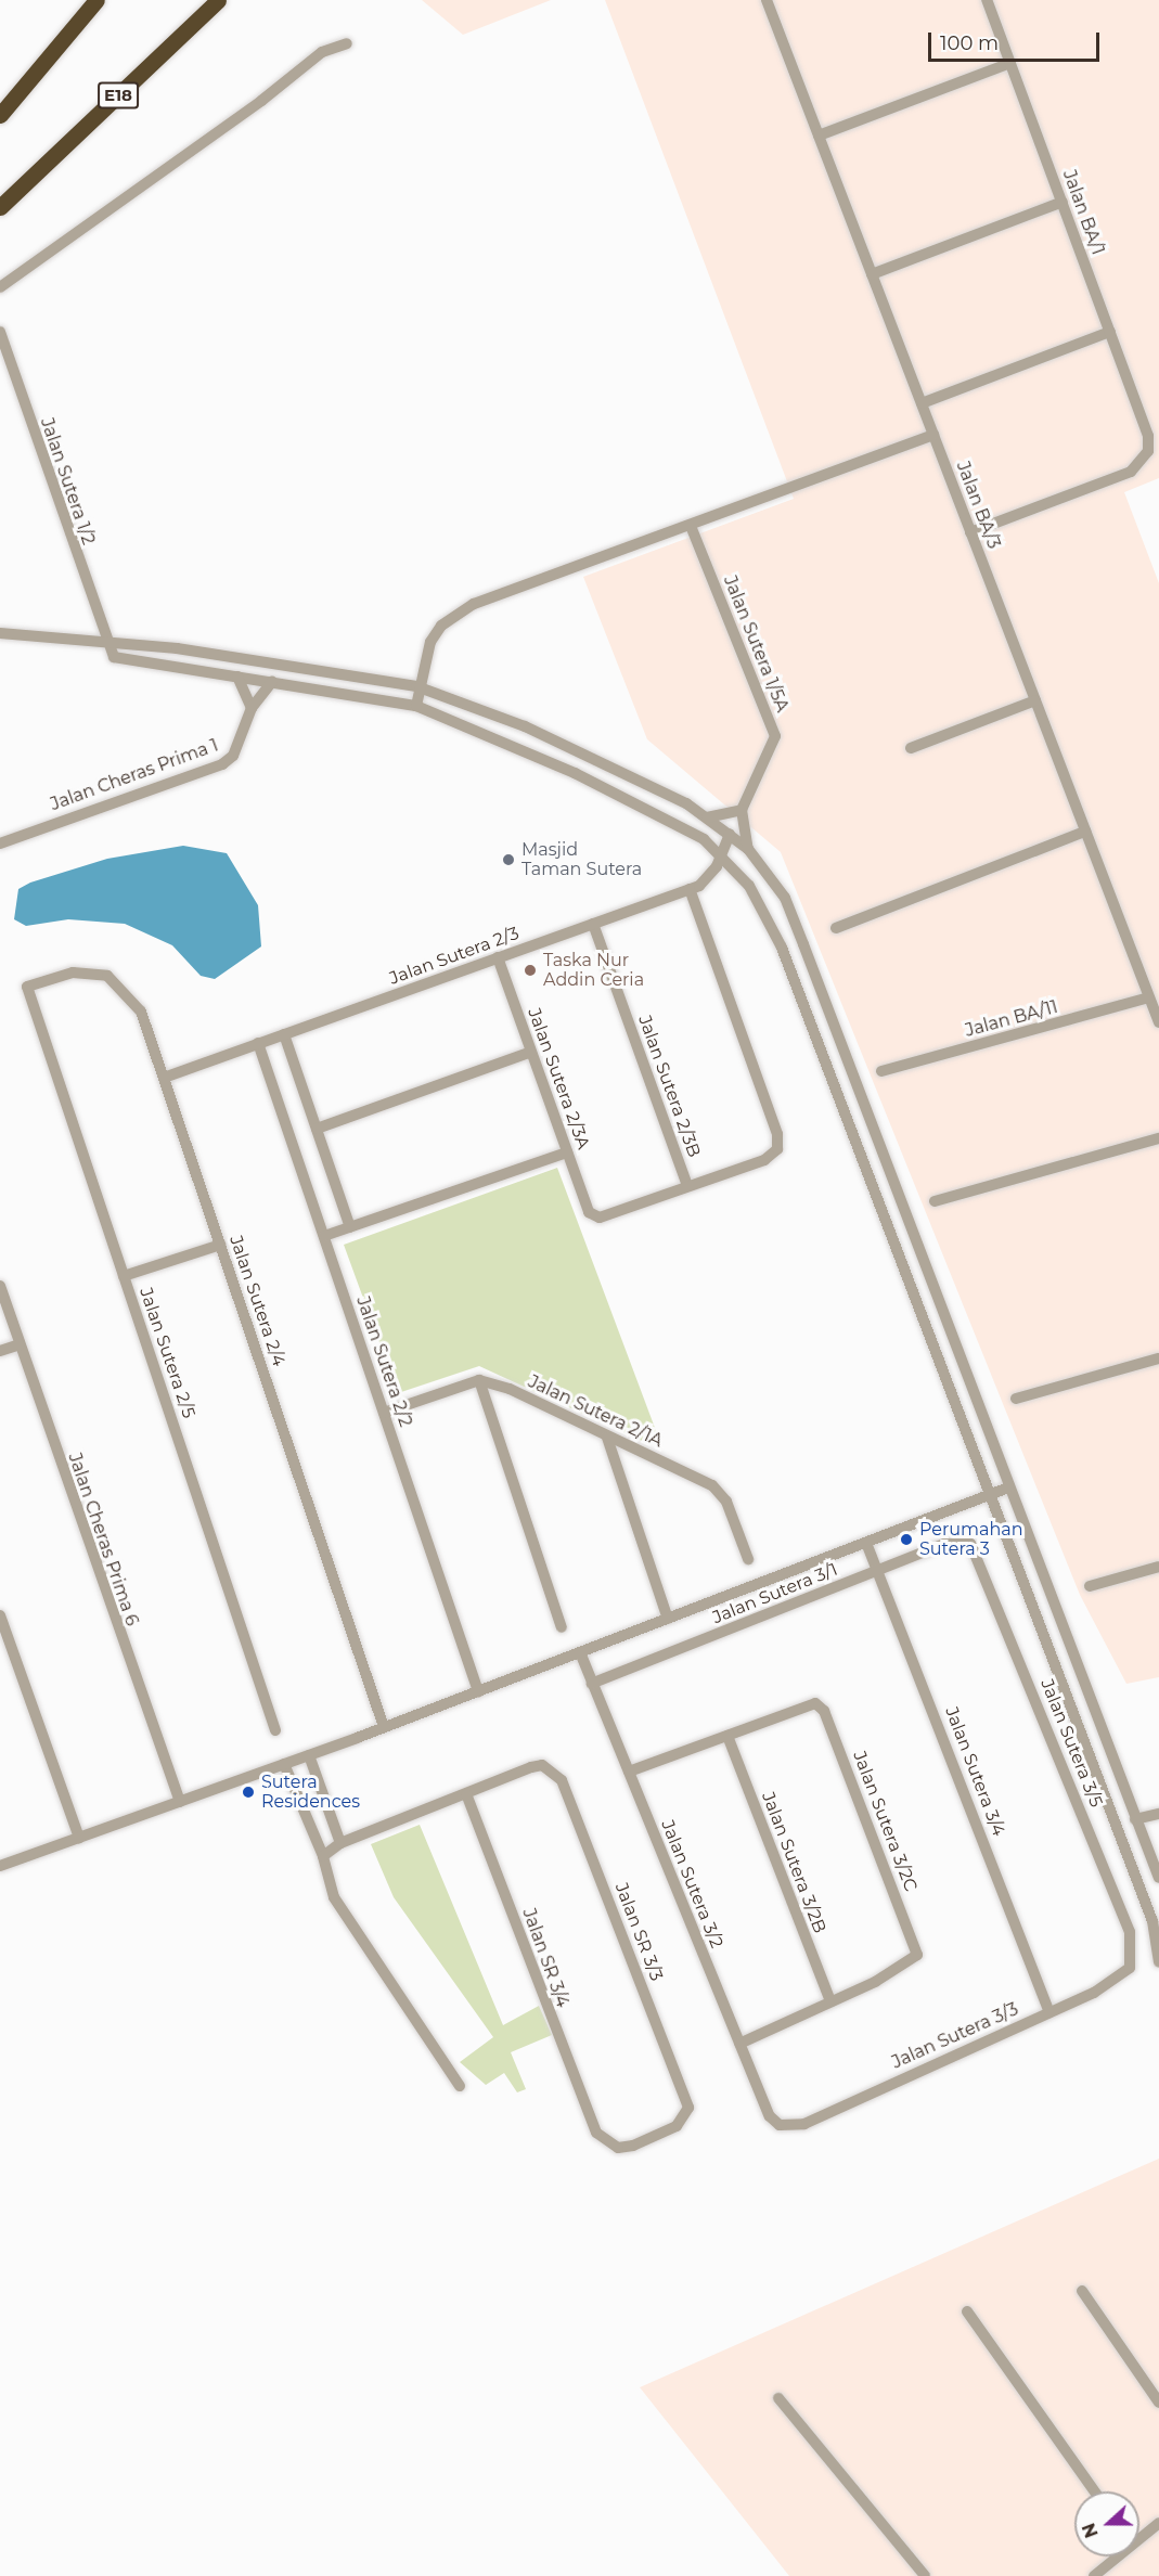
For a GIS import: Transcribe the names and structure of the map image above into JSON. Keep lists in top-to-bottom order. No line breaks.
{"streets":{"highway":["E18"],"street":["Jalan BA/1","Jalan Sutera 1/2","Jalan BA/3","Jalan Sutera 1/5A","Jalan Cheras Prima 1","Jalan Sutera 2/3","Jalan BA/11","Jalan Sutera 2/3A","Jalan Sutera 2/3B","Jalan Sutera 2/4","Jalan Sutera 2/5","Jalan Sutera 2/2","Jalan Sutera 2/1A","Jalan Cheras Prima 6","Jalan Sutera 3/1","Jalan Sutera 3/5","Jalan Sutera 3/4","Jalan Sutera 3/2C","Jalan Sutera 3/2B","Jalan Sutera 3/2","Jalan SR 3/3","Jalan SR 3/4","Jalan Sutera 3/3"]},"crossings":[["Jalan BA/1","Jalan BA/3"],["Jalan BA/3","Jalan BA/11"],["Jalan Sutera 2/3","Jalan Sutera 2/3A"],["Jalan Sutera 2/3","Jalan Sutera 2/3B"],["Jalan Sutera 2/3","Jalan Sutera 2/4"],["Jalan Sutera 2/3","Jalan Sutera 2/2"],["Jalan Sutera 2/3A","Jalan Sutera 2/3B"],["Jalan Sutera 2/4","Jalan Sutera 2/5"],["Jalan Sutera 3/1","Jalan Sutera 3/5"],["Jalan Sutera 3/1","Jalan Sutera 3/4"],["Jalan Sutera 3/1","Jalan Sutera 3/2"],["Jalan Sutera 3/5","Jalan Sutera 3/3"],["Jalan Sutera 3/4","Jalan Sutera 3/3"],["Jalan Sutera 3/2C","Jalan Sutera 3/2B"],["Jalan Sutera 3/2","Jalan Sutera 3/3"],["Jalan SR 3/3","Jalan SR 3/4"]],"places":["Masjid Taman Sutera","Taska Nur Addin Ceria","Perumahan Sutera 3","Sutera Residences"],"scale_bar":"100 m","north":"left"}
